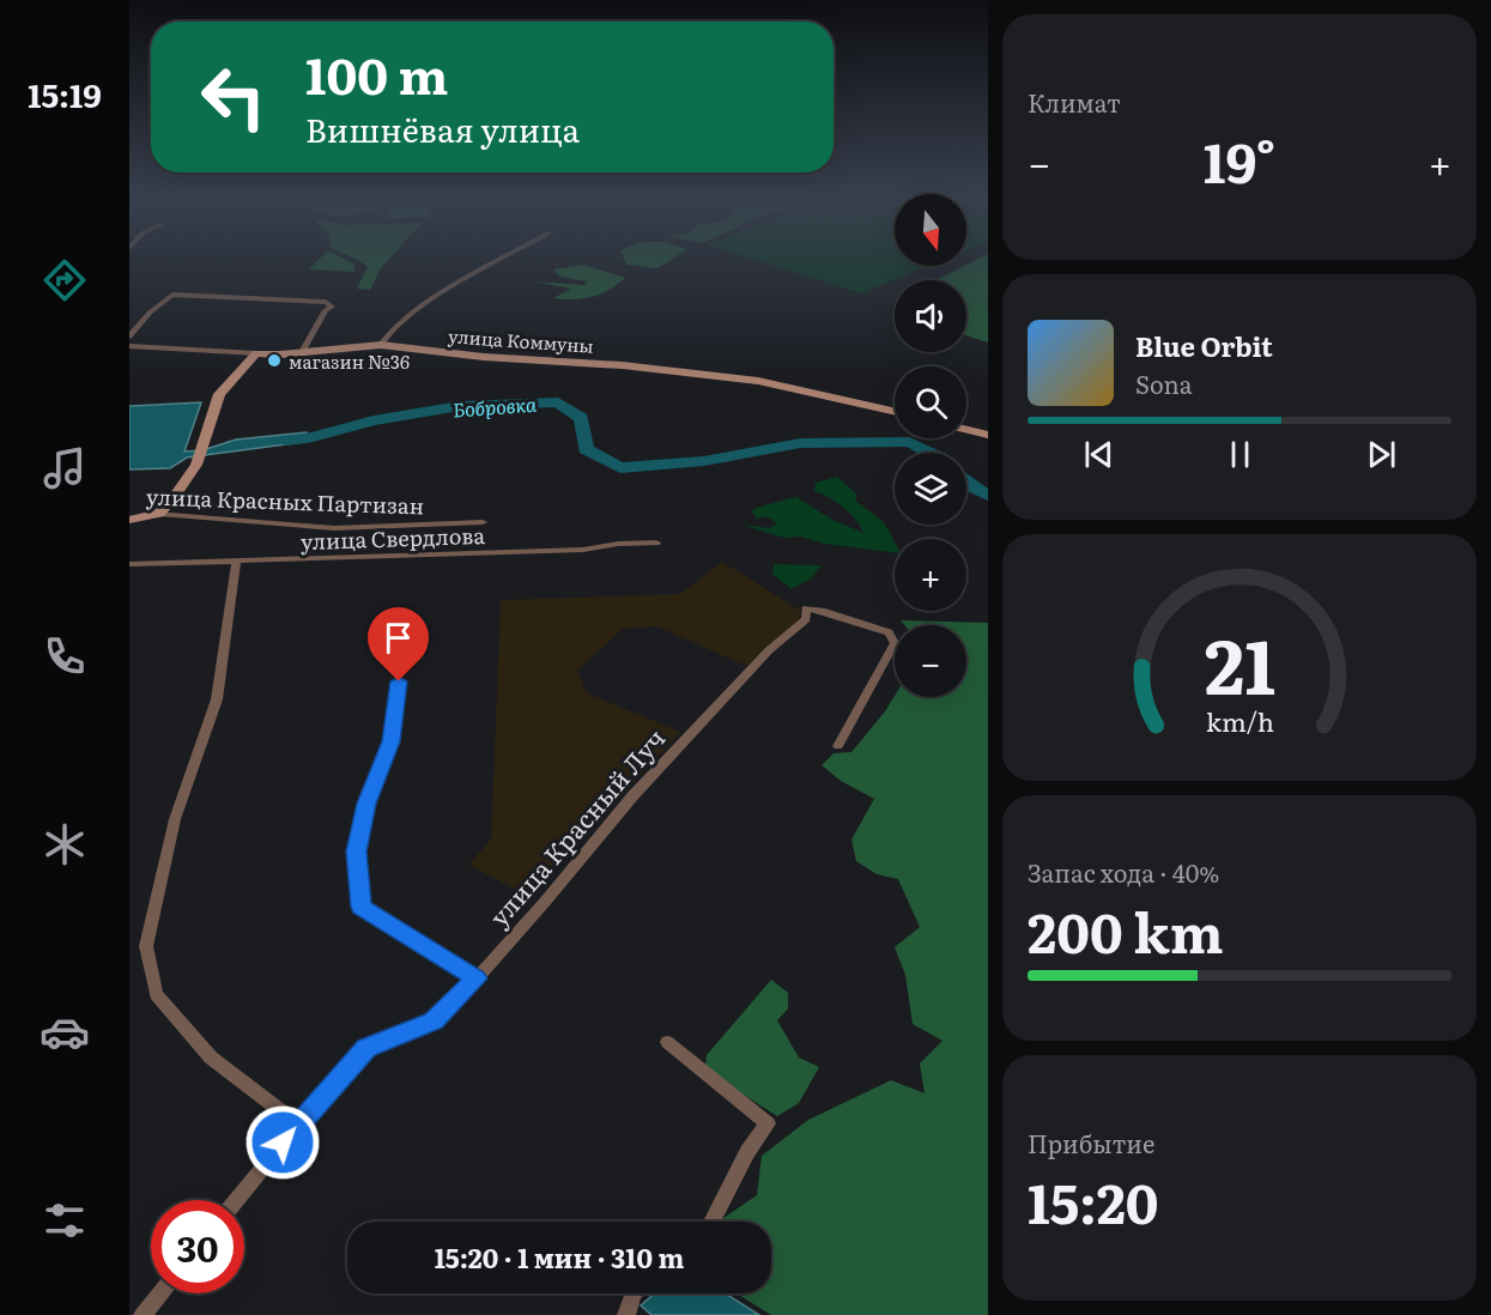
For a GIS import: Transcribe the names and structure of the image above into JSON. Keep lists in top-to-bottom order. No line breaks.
{"streets":{"street":["улица Коммуны","улица Красных Партизан","улица Свердлова","улица Красный Луч"]},"water":["Бобровка"],"places":["магазин №36"],"north":"bottom","page":{"tabs":"15:19","tile":["Климат",["Запас хода · 40%","200 km"],["Прибытие","15:20"]],"turn":["100 m","Вишнёвая улица"],"heat":["−","19°","+"],"map_buttons":["+","−"],"song":["Blue Orbit","Sona"],"limit":"30","trip":"15:20 · 1 мин · 310 m","gauge":["21","km/h"]}}
